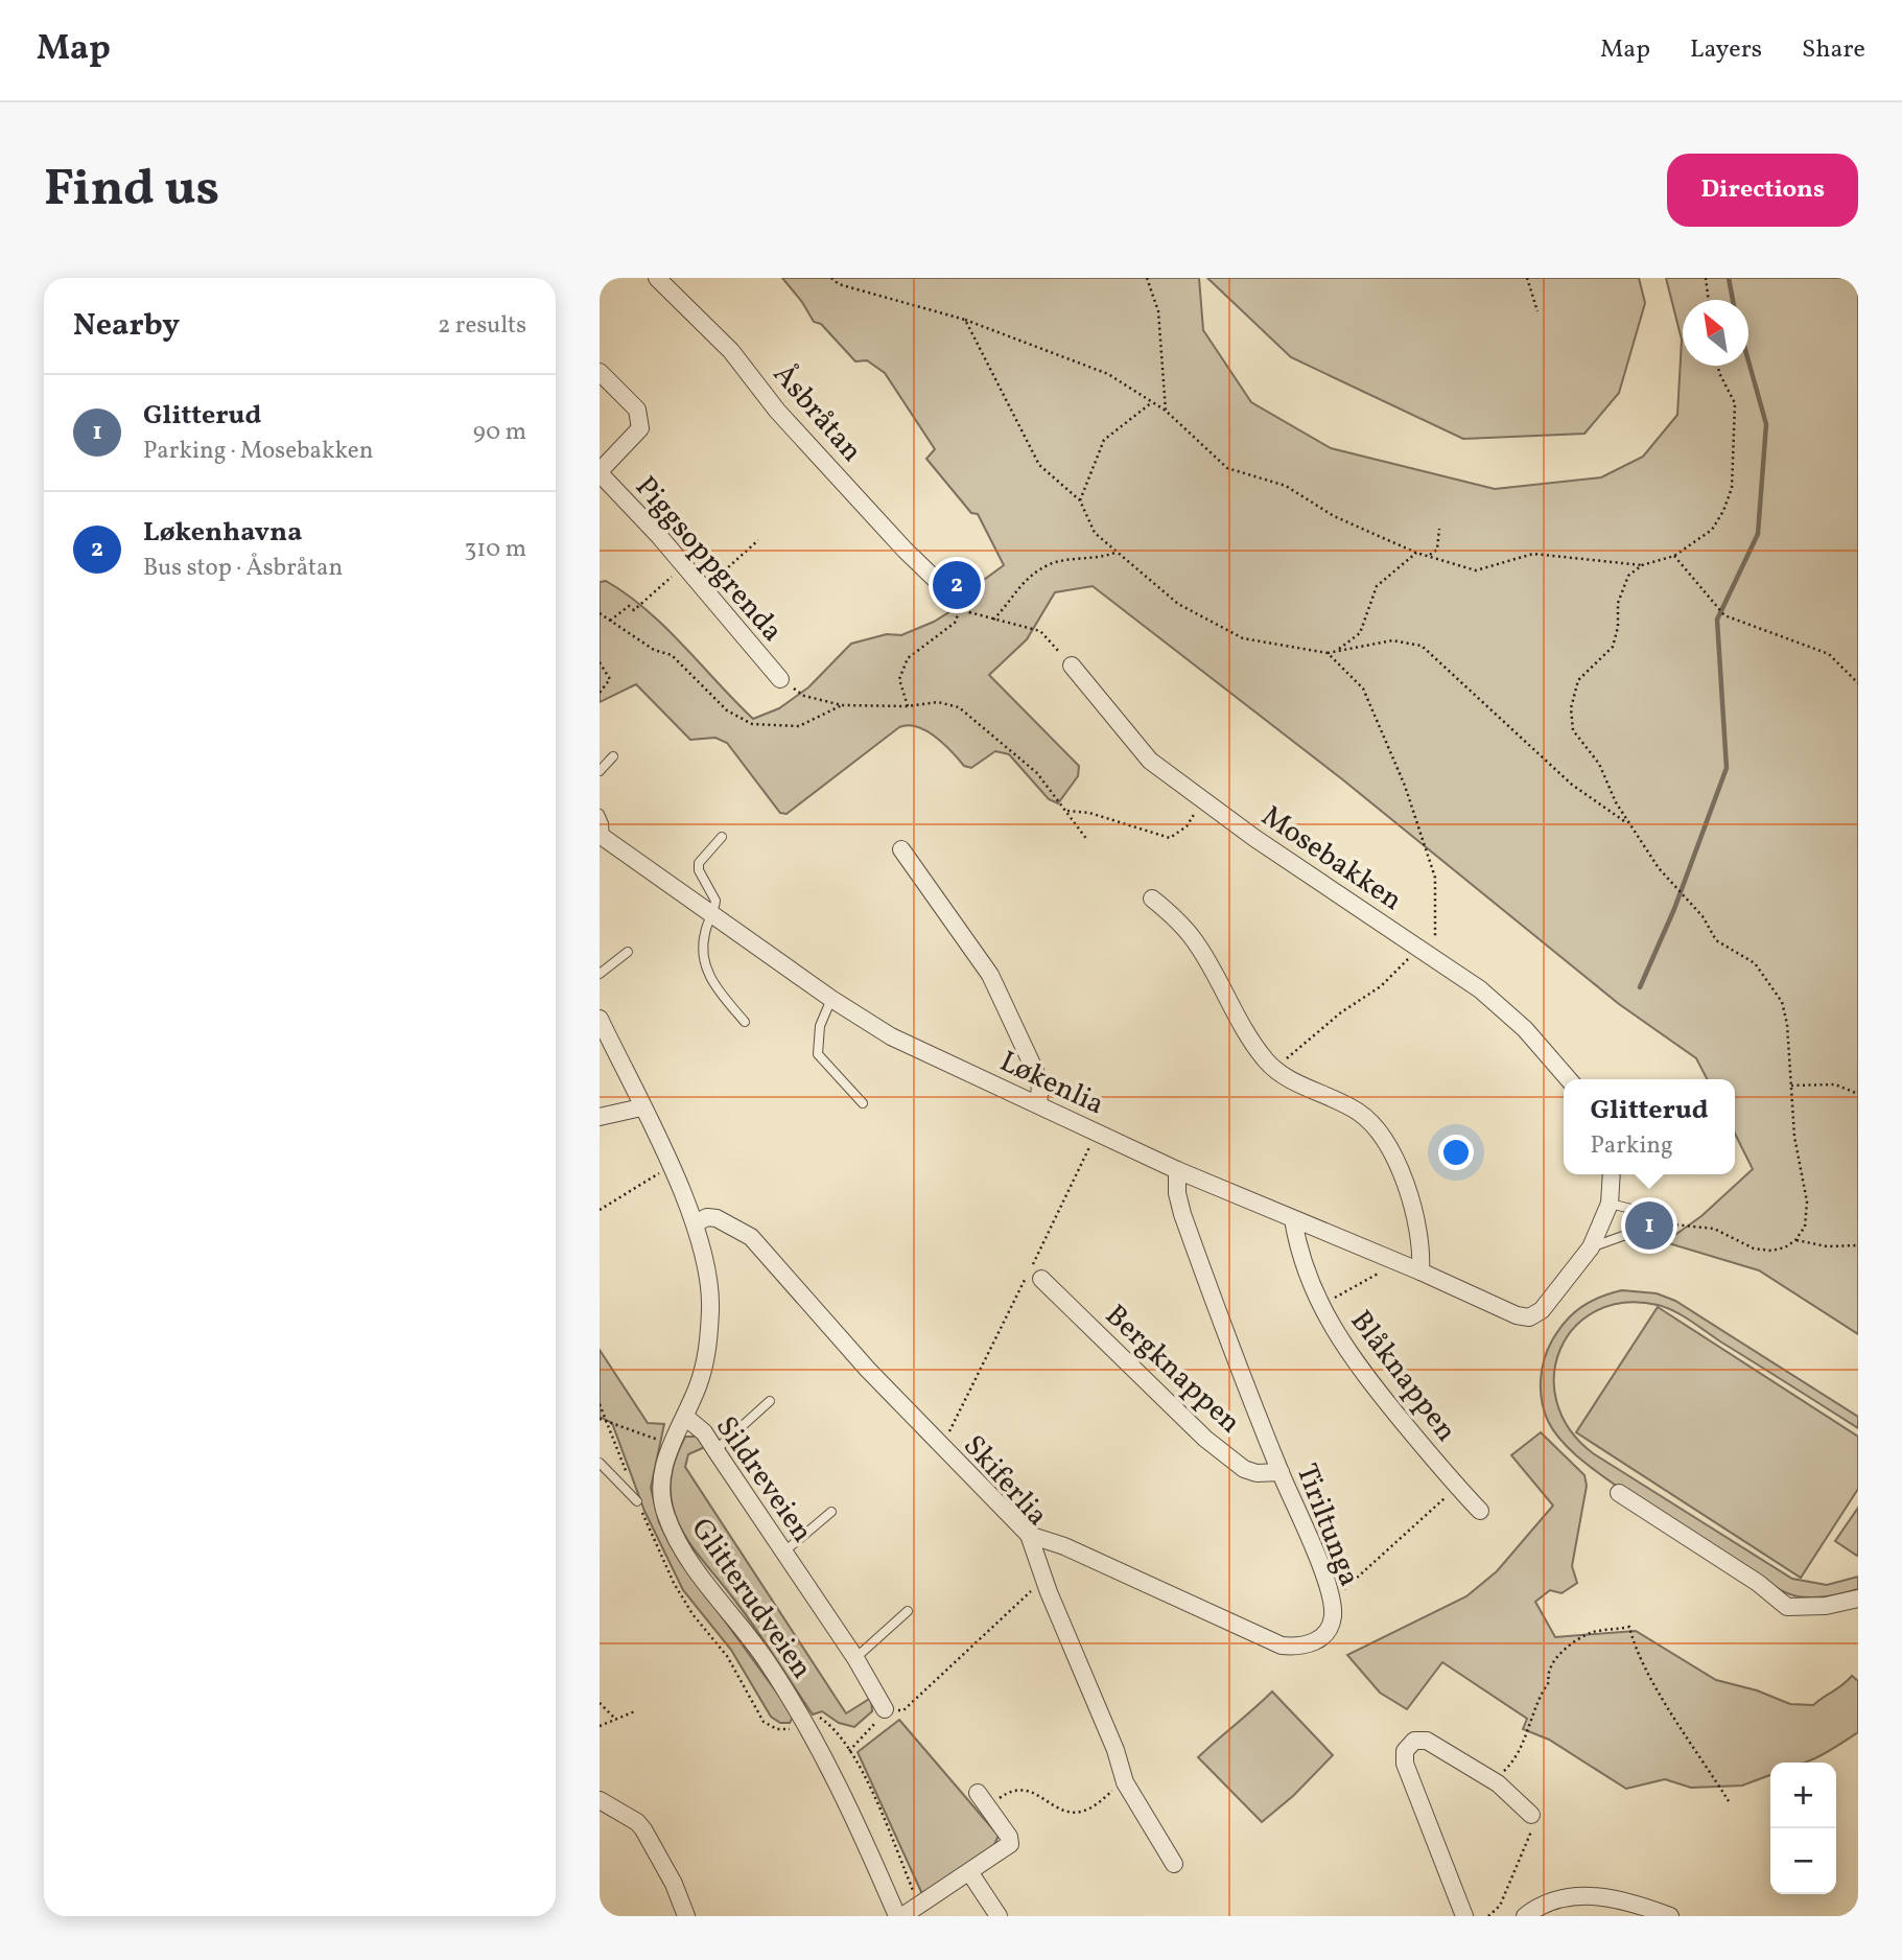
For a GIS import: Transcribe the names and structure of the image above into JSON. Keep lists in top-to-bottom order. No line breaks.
{"streets":{"street":["Åsbråtan","Piggsoppgrenda","Mosebakken","Løkenlia","Bergknappen","Blåknappen","Sildreveien","Skiferlia","Tiriltunga","Glitterudveien"]},"crossings":[["Løkenlia","Blåknappen"],["Løkenlia","Tiriltunga"],["Bergknappen","Tiriltunga"],["Sildreveien","Skiferlia"],["Sildreveien","Glitterudveien"],["Skiferlia","Tiriltunga"]],"north":"top left","page":{"header":"Map","nav":["Map","Layers","Share"],"buttons":"Directions","title":"Find us","heading":["Nearby","2 results"],"list":[{"mark":"1","name":"Glitterud","note":"Parking · Mosebakken","value":"90 m"},{"mark":"2","name":"Løkenhavna","note":"Bus stop · Åsbråtan","value":"310 m"}],"pins":["2","1"],"popup":["Glitterud","Parking"],"map_buttons":["+","−"]}}
